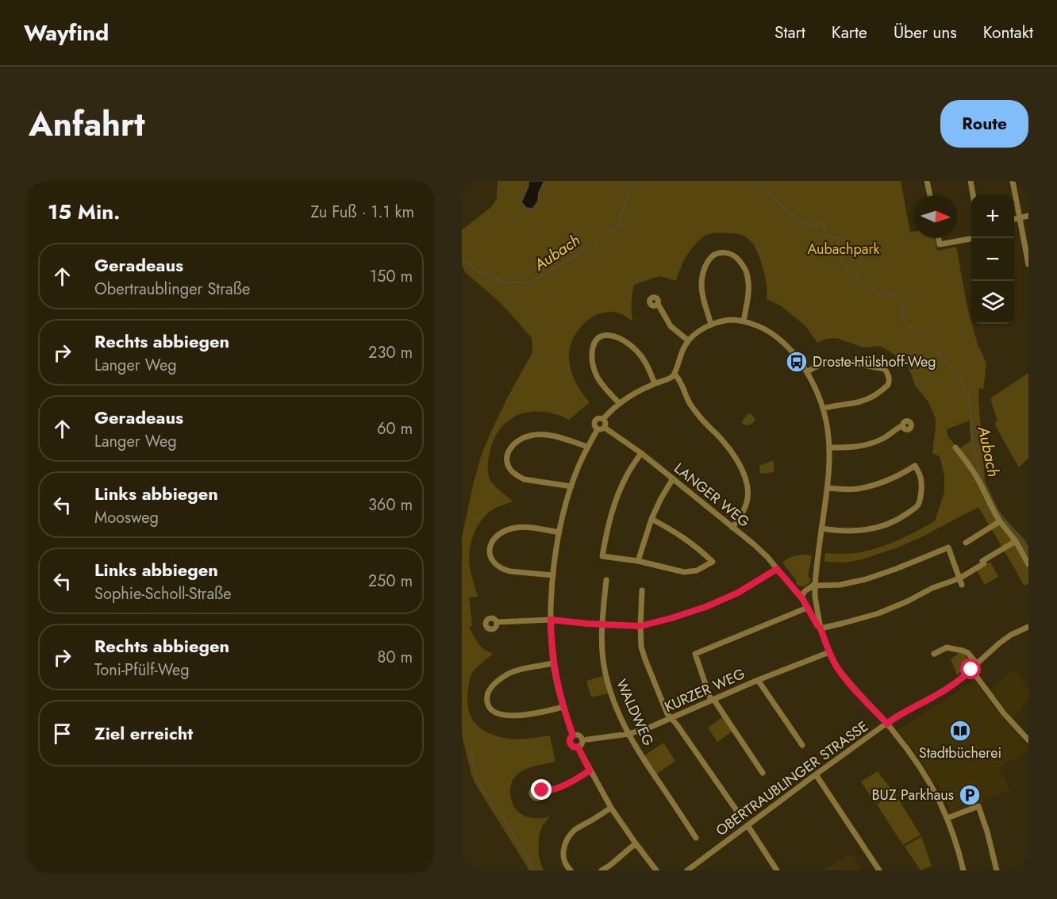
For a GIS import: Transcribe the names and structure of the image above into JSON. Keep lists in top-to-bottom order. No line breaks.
{"streets":{"street":["LANGER WEG","KURZER WEG","WALDWEG","OBERTRAUBLINGER STRASSE"]},"crossings":[["LANGER WEG","KURZER WEG"],["LANGER WEG","OBERTRAUBLINGER STRASSE"],["KURZER WEG","WALDWEG"]],"water":["Aubach"],"parks":["Aubachpark"],"places":{"bus stop":["Droste-Hülshoff-Weg"],"library":["Stadtbücherei"],"parking":["BUZ Parkhaus"]},"north":"right","page":{"header":"Wayfind","nav":["Start","Karte","Über uns","Kontakt"],"title":"Anfahrt","buttons":"Route","heading":["15 Min.","Zu Fuß · 1.1 km"],"map_buttons":["+","−"],"list":[["Geradeaus","Obertraublinger Straße","150 m"],["Rechts abbiegen","Langer Weg","230 m"],["Geradeaus","Langer Weg","60 m"],["Links abbiegen","Moosweg","360 m"],["Links abbiegen","Sophie-Scholl-Straße","250 m"],["Rechts abbiegen","Toni-Pfülf-Weg","80 m"],"Ziel erreicht"]}}
